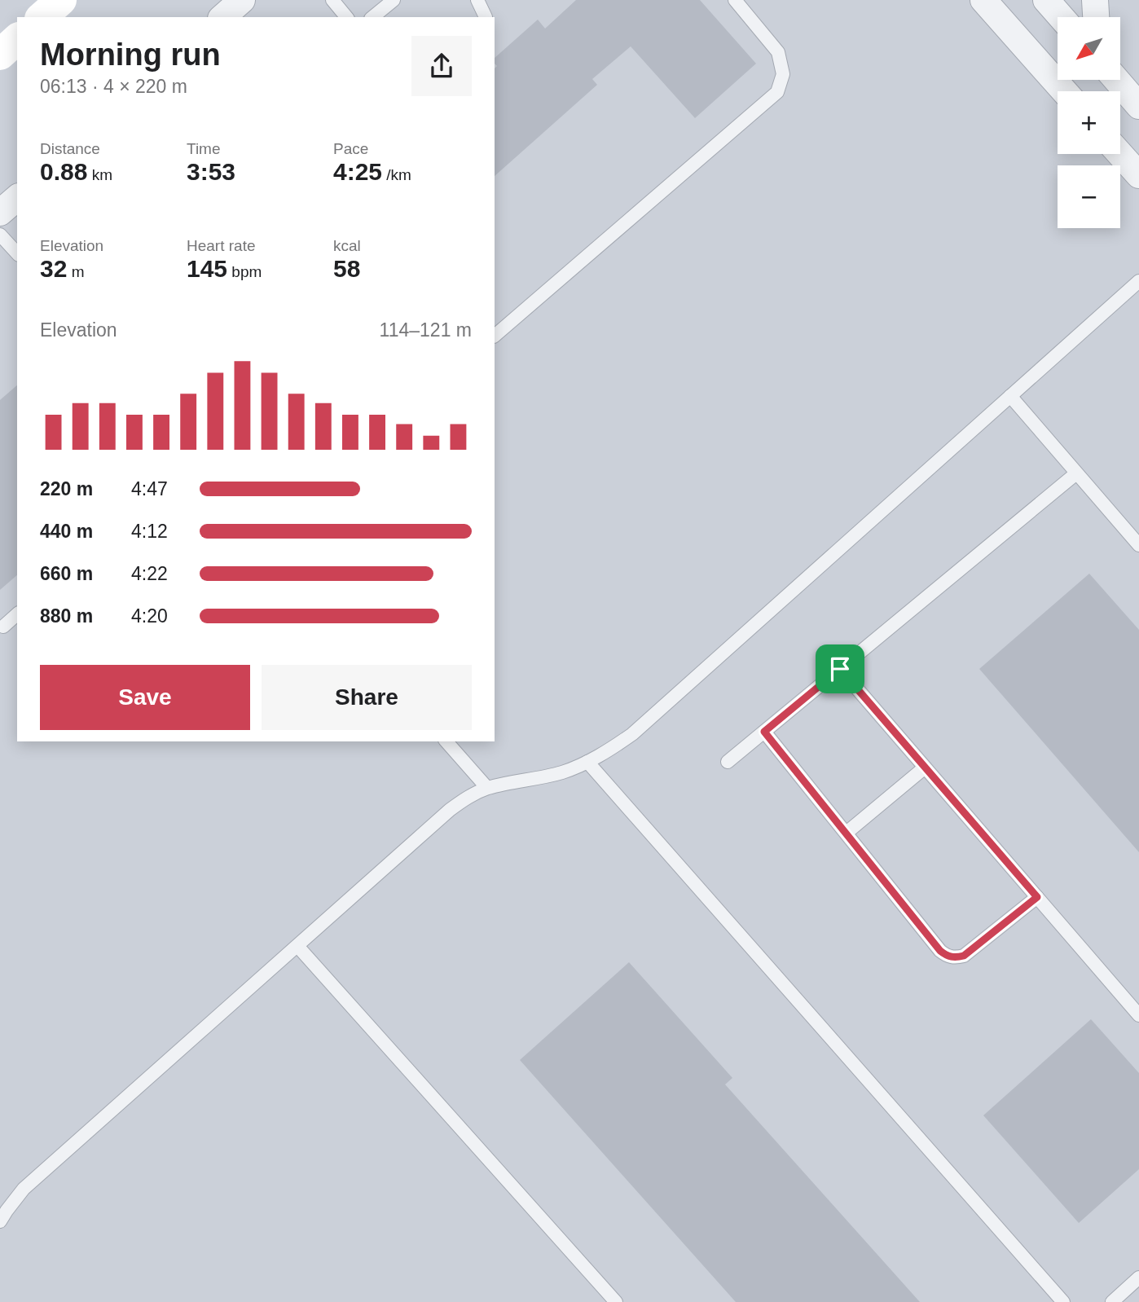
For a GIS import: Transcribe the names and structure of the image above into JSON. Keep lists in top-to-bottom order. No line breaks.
{"north":"bottom left","page":{"map_buttons":["+","−"],"heading":["Morning run","06:13 · 4 × 220 m"],"stats":[["Distance","0.88 km"],["Time","3:53"],["Pace","4:25 /km"],["Elevation","32 m"],["Heart rate","145 bpm"],["kcal","58"]],"chart":["Elevation","114–121 m"],"list":[{"name":"220 m","note":"4:47"},{"name":"440 m","note":"4:12"},{"name":"660 m","note":"4:22"},{"name":"880 m","note":"4:20"}],"buttons":["Save","Share"]}}
